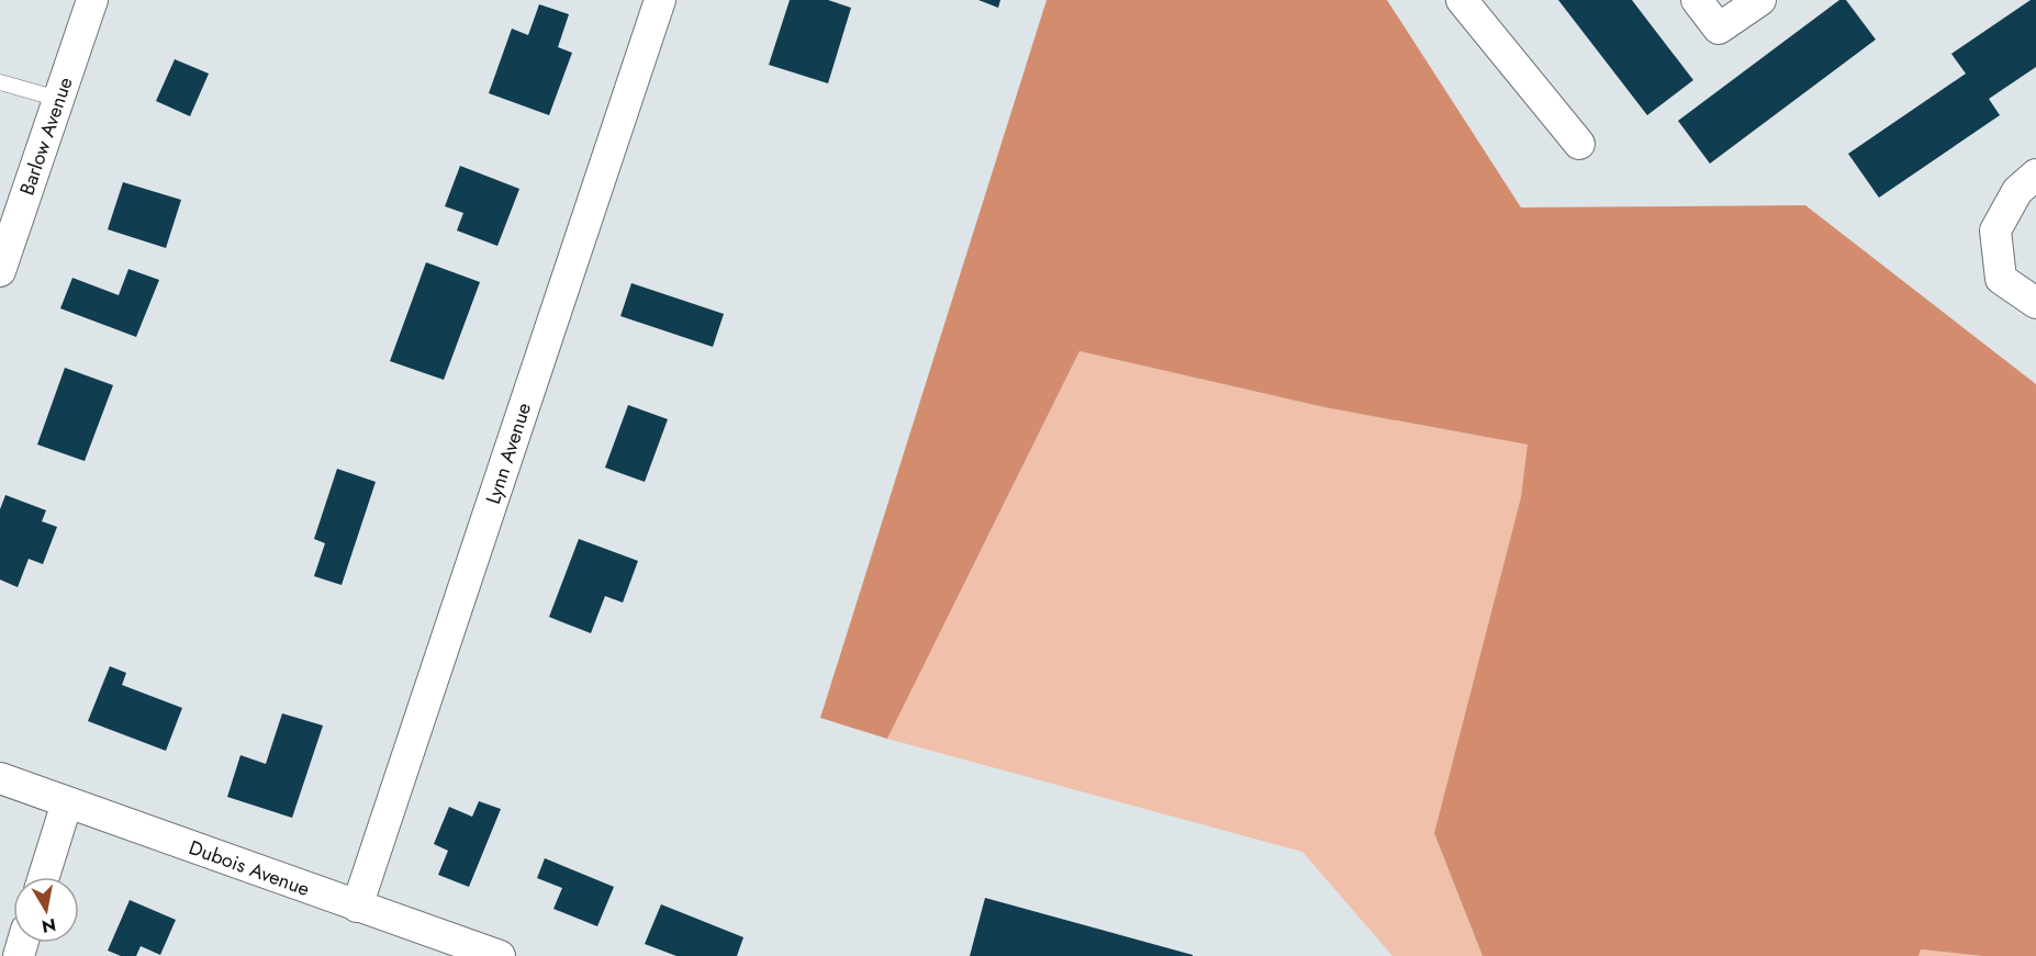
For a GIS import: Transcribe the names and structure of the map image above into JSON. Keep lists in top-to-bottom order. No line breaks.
{"streets":{"street":["Barlow Avenue","Lynn Avenue","Dubois Avenue"]},"crossings":[["Lynn Avenue","Dubois Avenue"]],"north":"bottom"}
